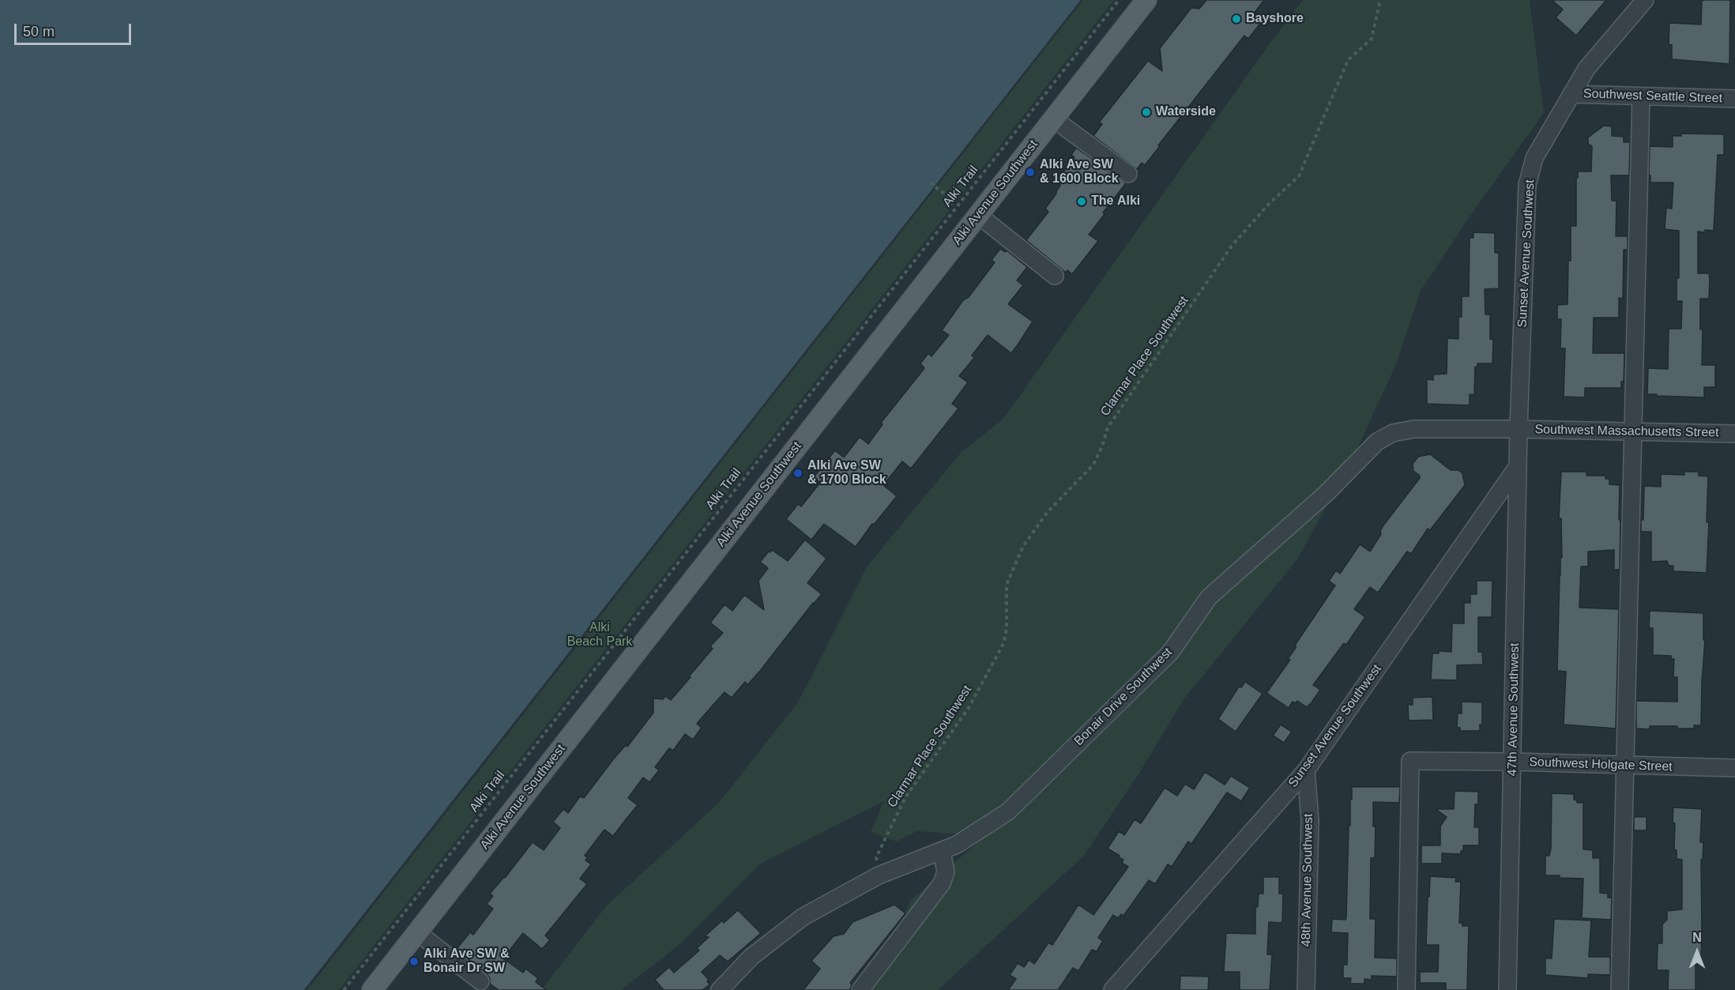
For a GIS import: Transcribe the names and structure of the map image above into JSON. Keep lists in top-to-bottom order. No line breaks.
{"streets":{"main road":["Alki Avenue Southwest"],"street":["Southwest Seattle Street","Sunset Avenue Southwest","Southwest Massachusetts Street","Bonair Drive Southwest","47th Avenue Southwest","Southwest Holgate Street","48th Avenue Southwest"],"path":["Alki Trail","Clarmar Place Southwest"]},"crossings":[["Southwest Seattle Street","Sunset Avenue Southwest"],["Sunset Avenue Southwest","Southwest Massachusetts Street"],["Sunset Avenue Southwest","Bonair Drive Southwest"],["Sunset Avenue Southwest","47th Avenue Southwest"],["Sunset Avenue Southwest","48th Avenue Southwest"],["Southwest Massachusetts Street","Bonair Drive Southwest"],["Southwest Massachusetts Street","47th Avenue Southwest"],["Bonair Drive Southwest","47th Avenue Southwest"],["47th Avenue Southwest","Southwest Holgate Street"]],"parks":["Alki Beach Park"],"places":["Bayshore","Waterside","Alki Ave SW & 1600 Block","The Alki","Alki Ave SW & 1700 Block","Alki Ave SW & Bonair Dr SW"],"scale_bar":"50 m","north":"top"}
